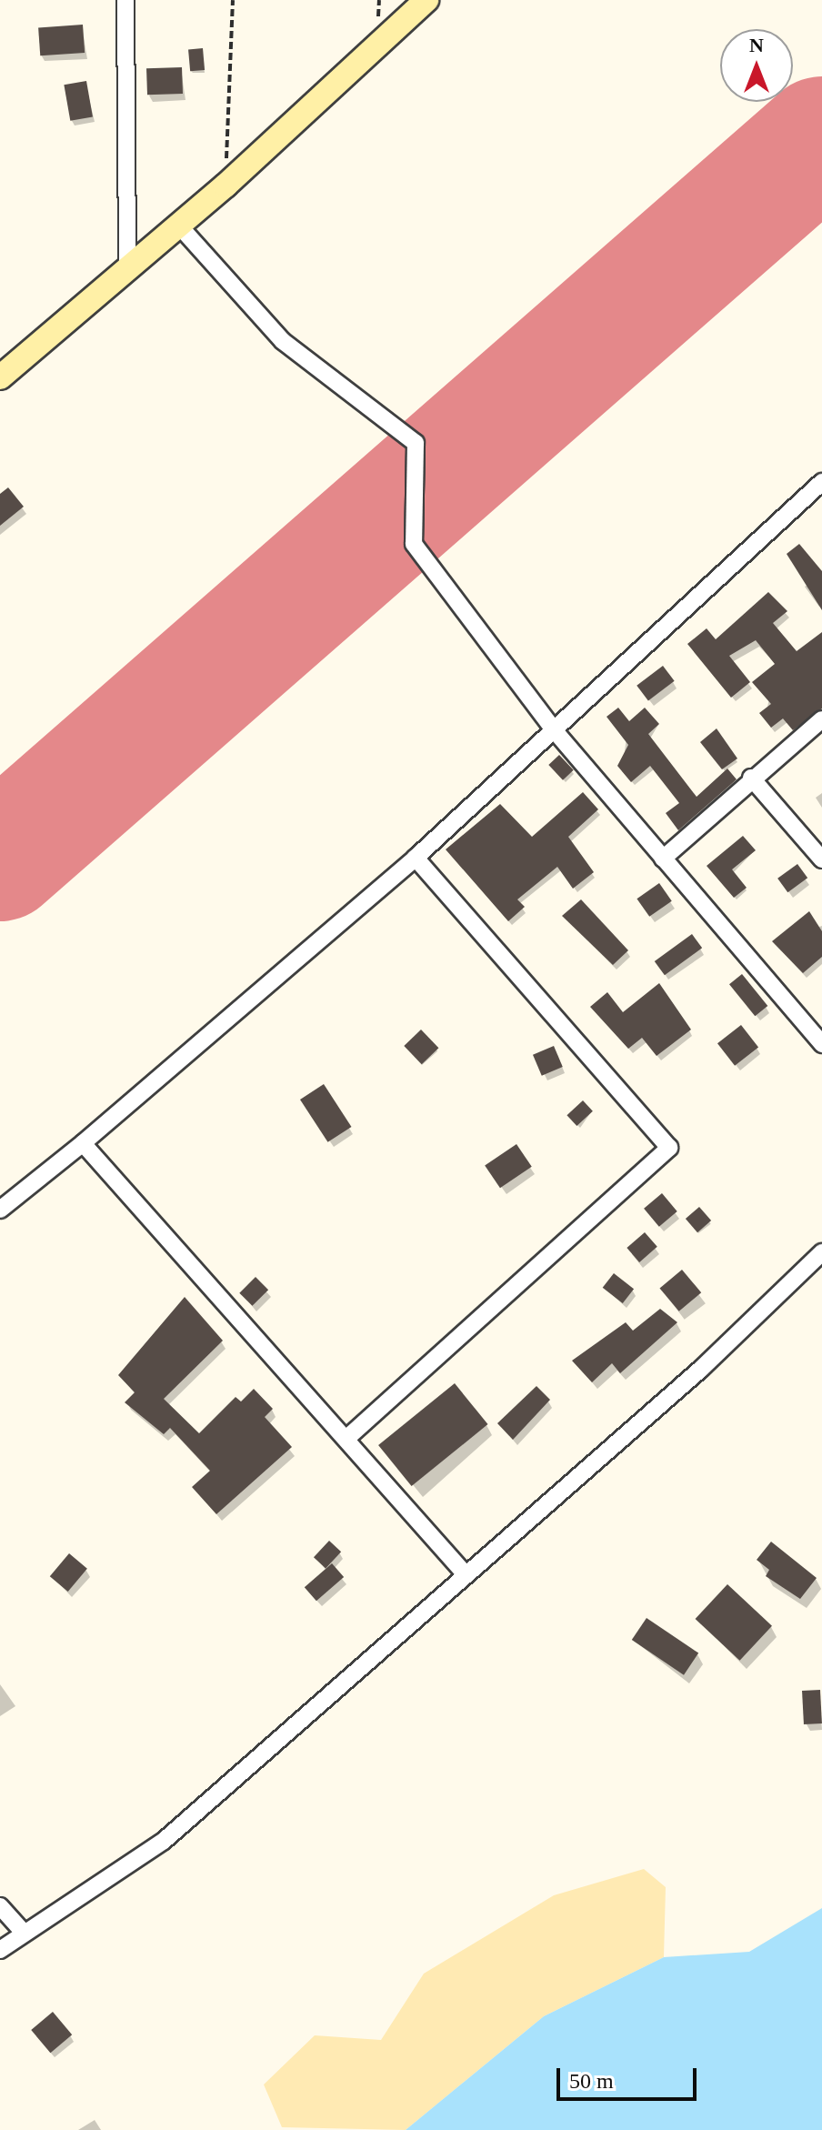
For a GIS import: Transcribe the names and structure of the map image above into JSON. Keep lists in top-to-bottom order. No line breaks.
{"scale_bar":"50 m","north":"top"}
